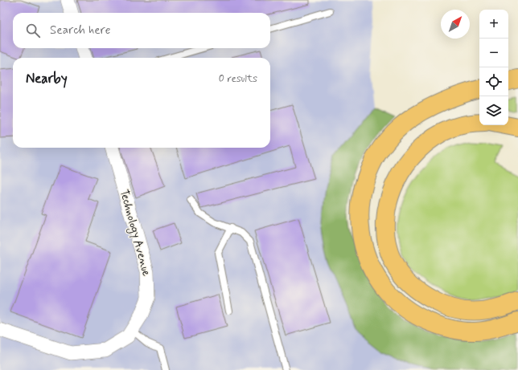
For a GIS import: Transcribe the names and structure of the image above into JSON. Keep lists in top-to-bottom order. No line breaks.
{"streets":{"street":["Technology Avenue"]},"north":"top right","page":{"map_buttons":["+","−"],"search":"Search here","heading":["Nearby","0 results"]}}
